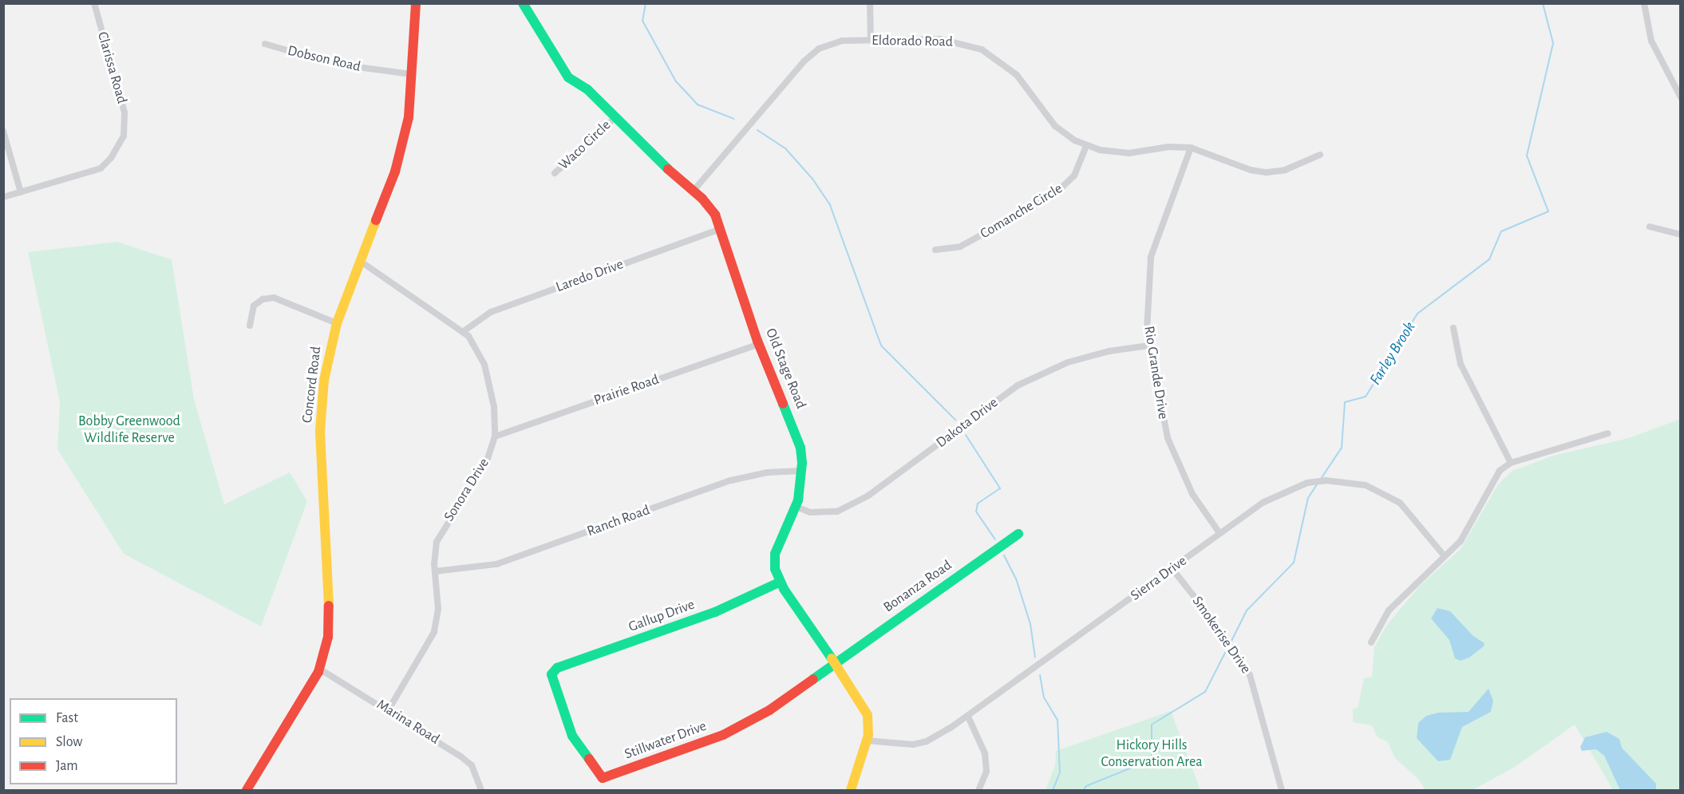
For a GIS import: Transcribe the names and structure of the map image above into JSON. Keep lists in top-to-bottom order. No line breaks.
{"streets":{"street":["Eldorado Road","Dobson Road","Clarissa Road","Waco Circle","Comanche Circle","Laredo Drive","Old Stage Road","Rio Grande Drive","Concord Road","Prairie Road","Dakota Drive","Sonora Drive","Ranch Road","Sierra Drive","Bonanza Road","Gallup Drive","Smokerise Drive","Marina Road","Stillwater Drive"]},"crossings":[["Eldorado Road","Comanche Circle"],["Eldorado Road","Old Stage Road"],["Eldorado Road","Rio Grande Drive"],["Dobson Road","Concord Road"],["Waco Circle","Old Stage Road"],["Laredo Drive","Old Stage Road"],["Laredo Drive","Sonora Drive"],["Old Stage Road","Prairie Road"],["Old Stage Road","Dakota Drive"],["Old Stage Road","Ranch Road"],["Old Stage Road","Sierra Drive"],["Old Stage Road","Bonanza Road"],["Old Stage Road","Gallup Drive"],["Old Stage Road","Stillwater Drive"],["Rio Grande Drive","Dakota Drive"],["Rio Grande Drive","Sierra Drive"],["Concord Road","Sonora Drive"],["Concord Road","Marina Road"],["Prairie Road","Sonora Drive"],["Sonora Drive","Ranch Road"],["Sonora Drive","Marina Road"],["Sierra Drive","Smokerise Drive"],["Bonanza Road","Stillwater Drive"],["Gallup Drive","Stillwater Drive"]],"water":["Farley Brook"],"parks":["Bobby Greenwood Wildlife Reserve","Hickory Hills Conservation Area"],"legend":["Fast","Slow","Jam"]}
